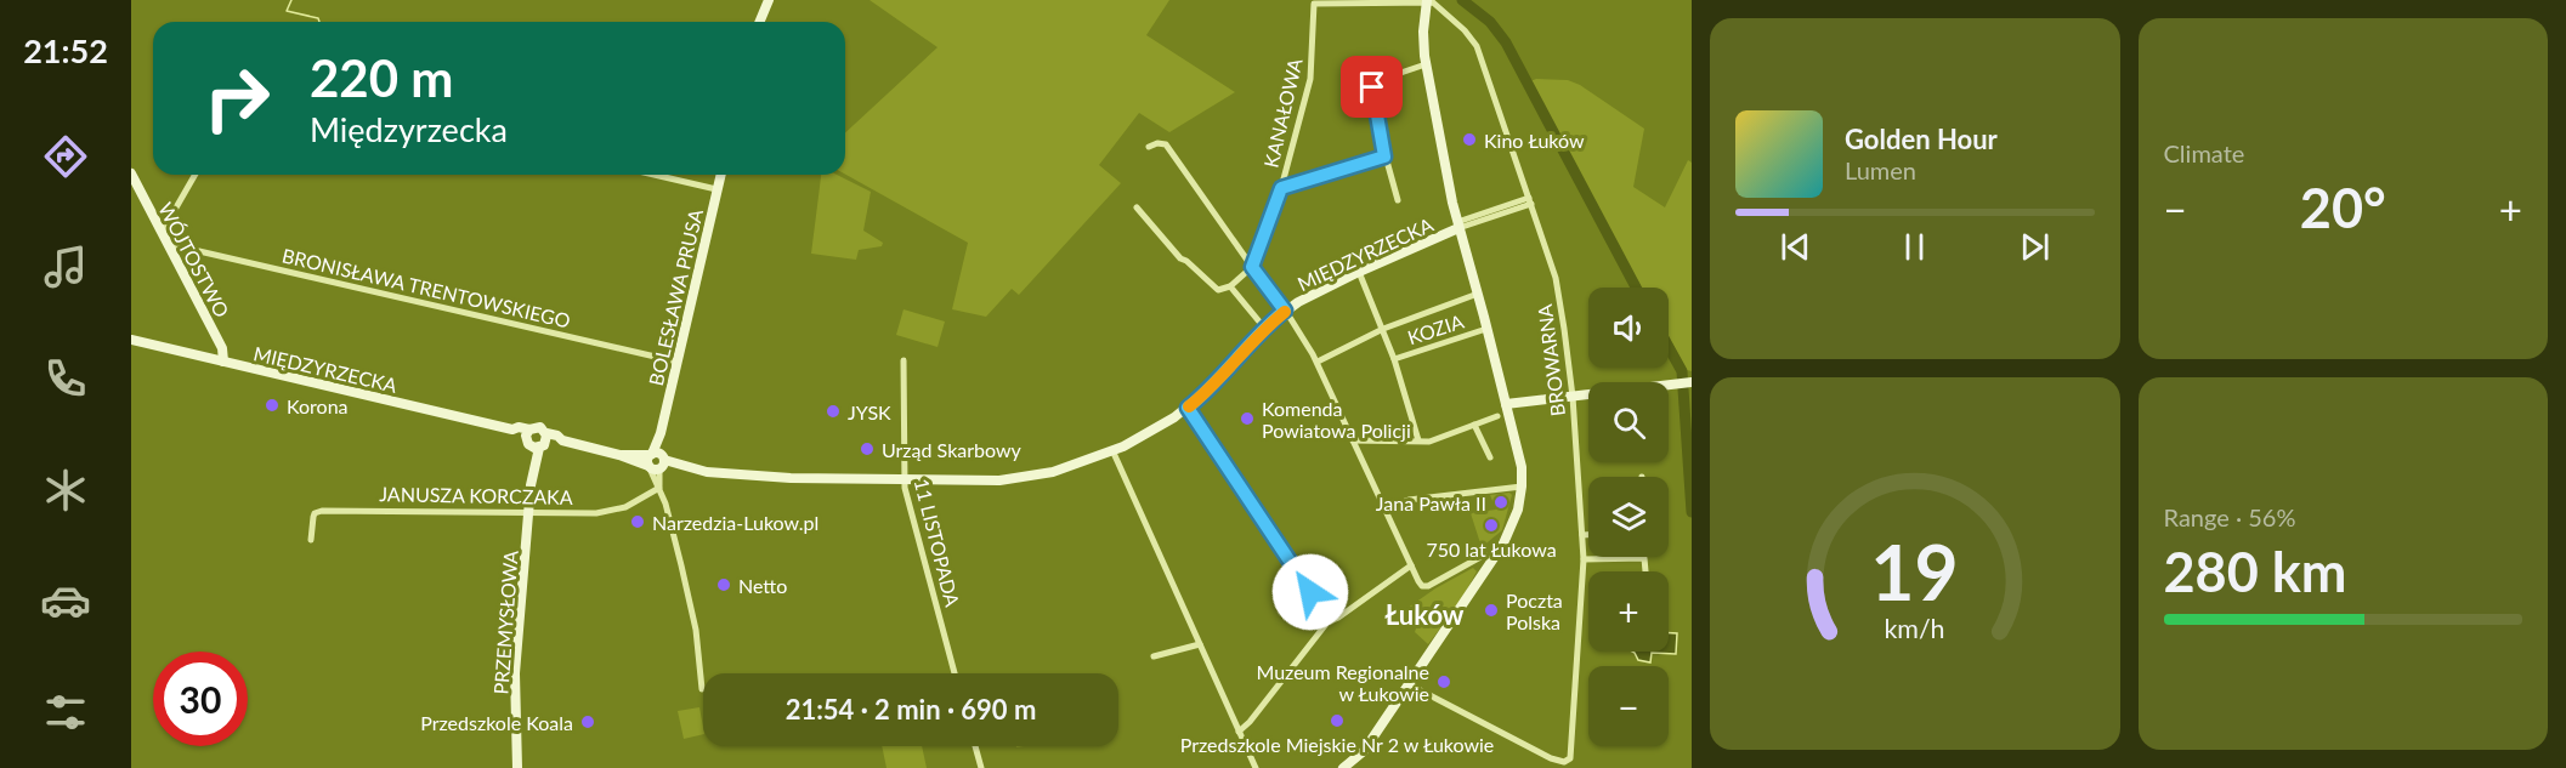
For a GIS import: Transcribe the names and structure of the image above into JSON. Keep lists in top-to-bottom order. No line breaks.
{"streets":{"main road":["MIĘDZYRZECKA","WÓJTOSTWO","BOLESŁAWA PRUSA","PRZEMYSŁOWA"],"street":["KANAŁOWA","BRONISŁAWA TRENTOWSKIEGO","KOZIA","BROWARNA","JANUSZA KORCZAKA","11 LISTOPADA"]},"crossings":[["KANAŁOWA","BROWARNA"],["MIĘDZYRZECKA","WÓJTOSTWO"],["MIĘDZYRZECKA","BOLESŁAWA PRUSA"],["MIĘDZYRZECKA","11 LISTOPADA"],["MIĘDZYRZECKA","PRZEMYSŁOWA"],["WÓJTOSTWO","BRONISŁAWA TRENTOWSKIEGO"],["BRONISŁAWA TRENTOWSKIEGO","BOLESŁAWA PRUSA"],["JANUSZA KORCZAKA","PRZEMYSŁOWA"]],"districts":["Łuków"],"places":["Kino Łuków","Korona","JYSK","Komenda Powiatowa Policji","Urząd Skarbowy","Jana Pawła II","Narzedzia-Lukow.pl","750 lat Łukowa","Netto","Poczta Polska","Muzeum Regionalne w Łukowie","Przedszkole Miejskie Nr 2 w Łukowie","Przedszkole Koala"],"page":{"tabs":"21:52","tile":["Climate",["Range · 56%","280 km"]],"turn":["220 m","Międzyrzecka"],"song":["Golden Hour","Lumen"],"heat":["−","20°","+"],"map_buttons":["+","−"],"limit":"30","trip":"21:54 · 2 min · 690 m","gauge":["19","km/h"]}}
